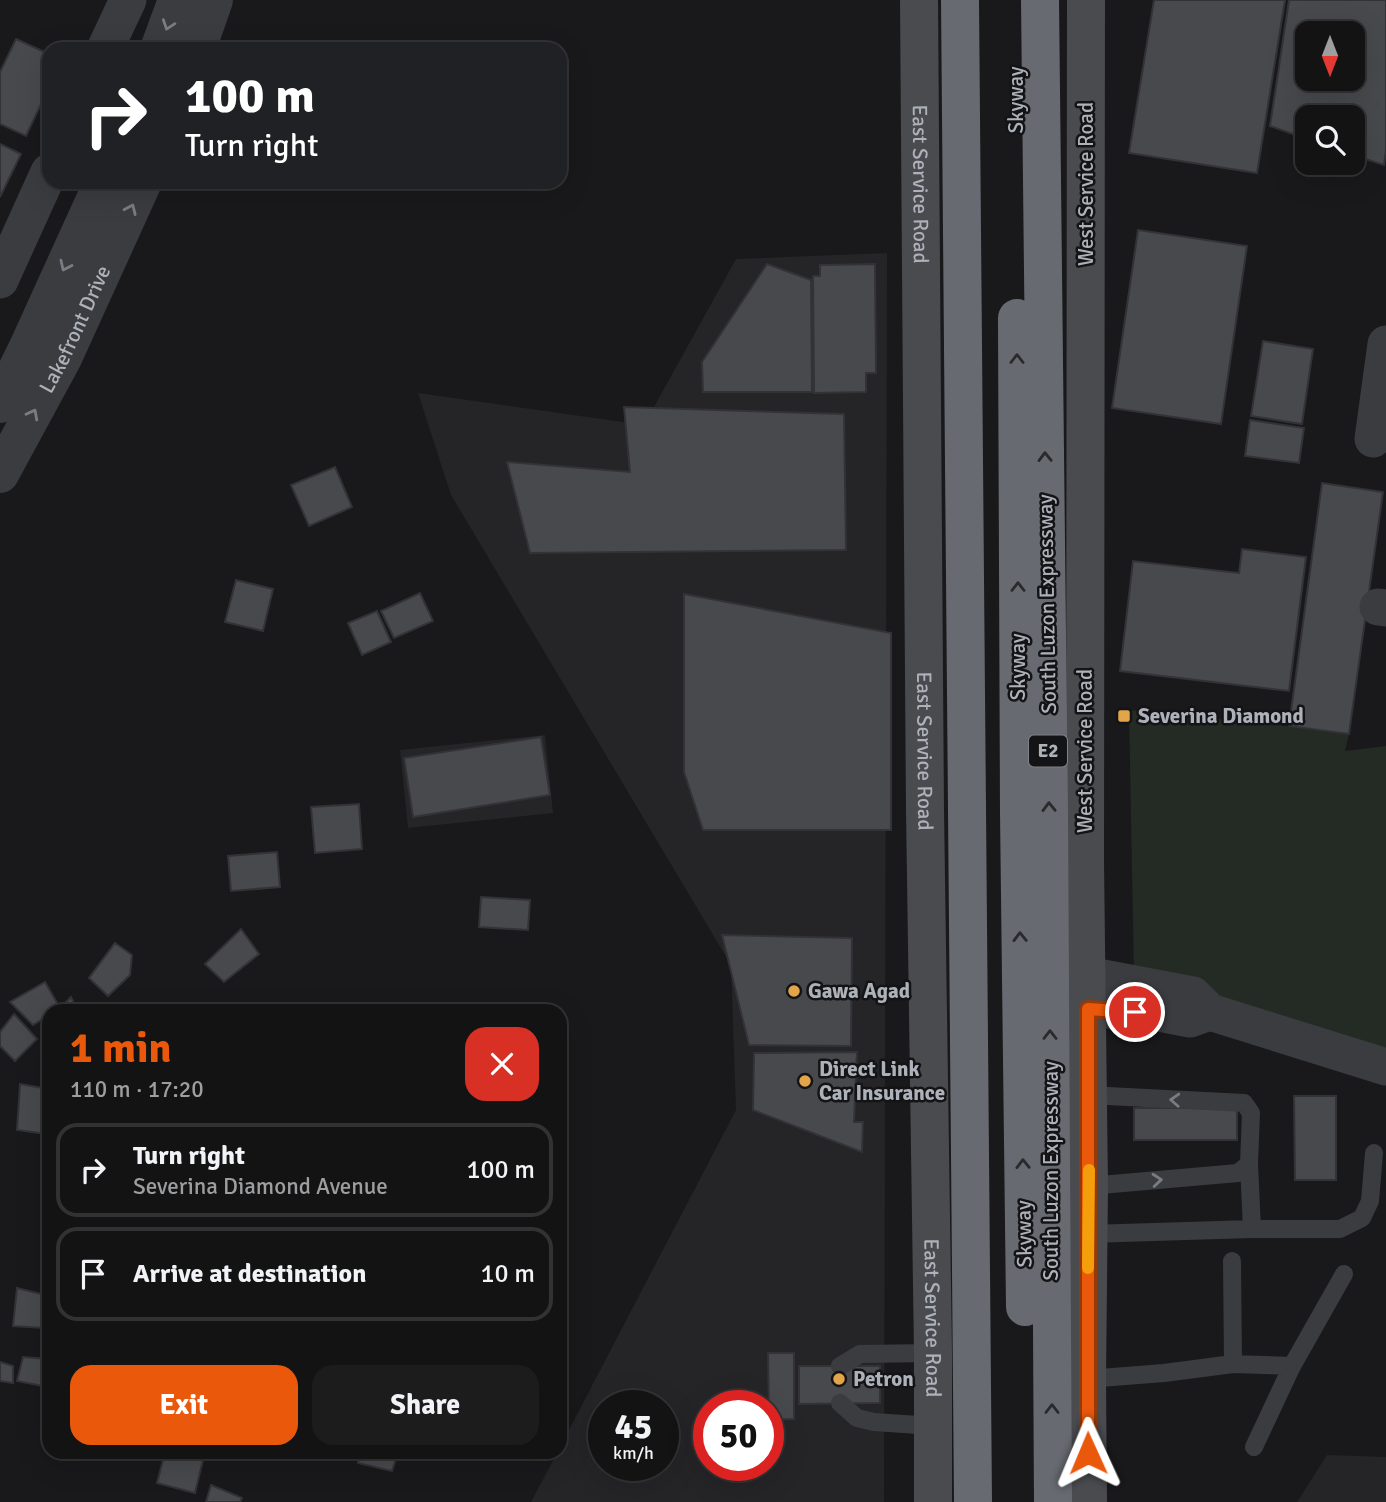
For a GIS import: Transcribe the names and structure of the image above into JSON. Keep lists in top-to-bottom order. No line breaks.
{"streets":{"highway":["Skyway","South Luzon Expressway","E2"],"main road":["East Service Road","West Service Road"],"street":["Lakefront Drive"]},"places":{"transit":["Severina Diamond"],"other":["Gawa Agad","Direct Link Car Insurance","Petron"]},"north":"bottom","page":{"turn":["100 m","Turn right"],"heading":["1 min","110 m · 17:20"],"list":[{"name":"Turn right","note":"Severina Diamond Avenue","value":"100 m"},{"name":"Arrive at destination","value":"10 m"}],"buttons":["Exit","Share"],"speed":"45 km/h","limit":"50"}}
